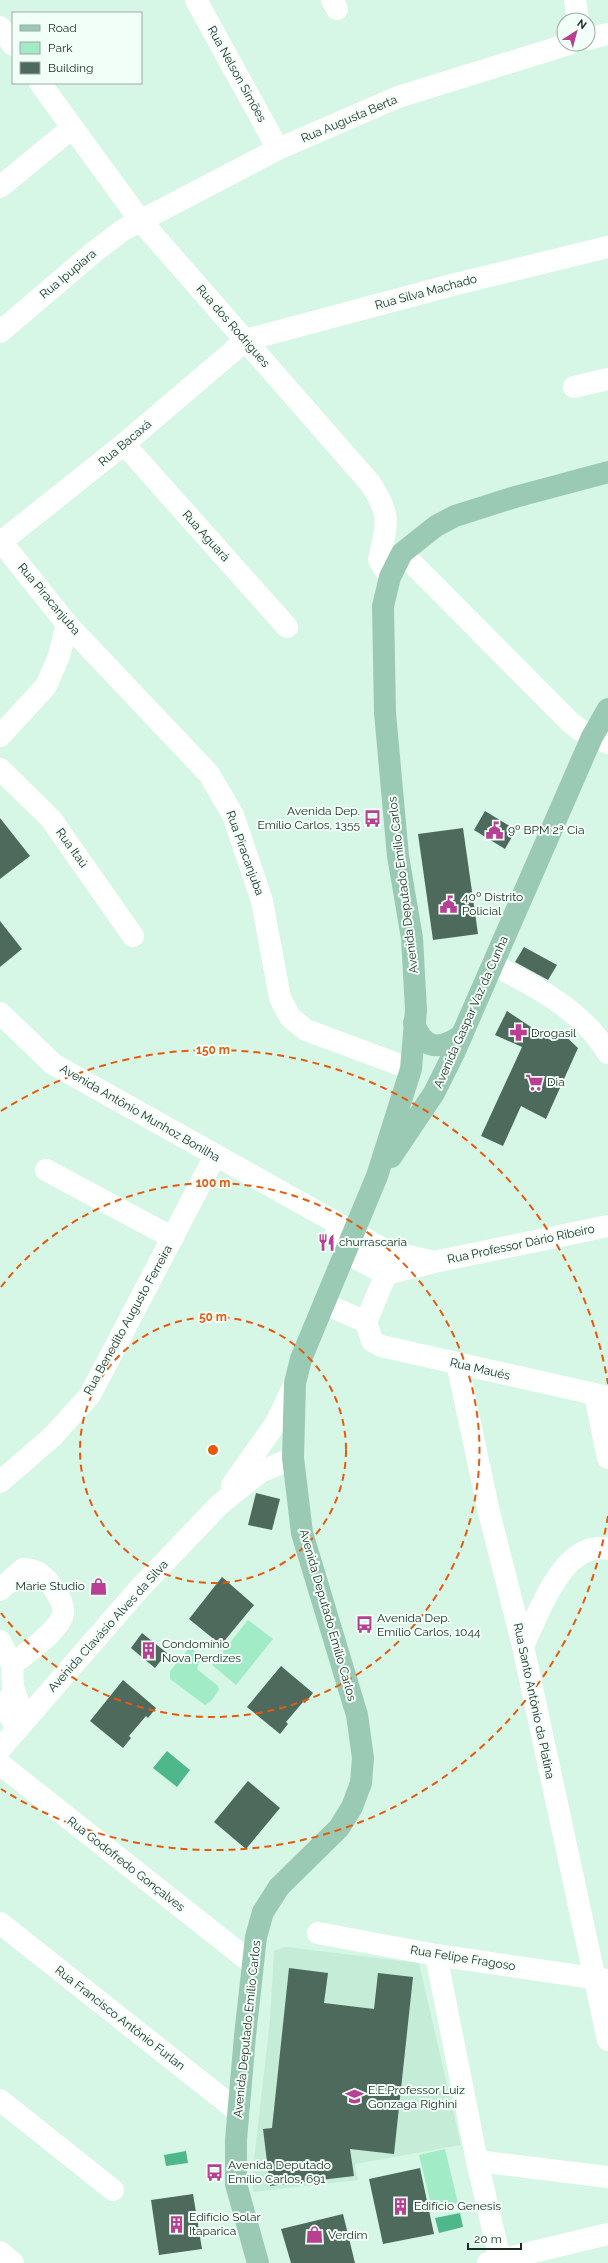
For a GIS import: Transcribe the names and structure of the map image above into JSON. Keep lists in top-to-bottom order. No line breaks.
{"streets":{"main road":["Avenida Deputado Emílio Carlos","Avenida Gaspar Vaz da Cunha"],"street":["Rua Nelson Simões","Rua Augusta Berta","Rua Ipupiara","Rua Silva Machado","Rua dos Rodrigues","Rua Bacaxá","Rua Aguará","Rua Piracanjuba","Rua Itaú","Avenida Antônio Munhoz Bonilha","Rua Professor Dário Ribeiro","Rua Benedito Augusto Ferreira","Rua Maués","Avenida Clavásio Alves da Silva","Rua Santo Antônio da Platina","Rua Godofredo Gonçalves","Rua Felipe Fragoso","Rua Francisco Antônio Furlan"]},"crossings":[["Rua Nelson Simões","Rua Augusta Berta"],["Rua Augusta Berta","Rua Ipupiara"],["Rua Augusta Berta","Rua dos Rodrigues"],["Rua Ipupiara","Rua dos Rodrigues"],["Rua Silva Machado","Rua dos Rodrigues"],["Rua Silva Machado","Rua Bacaxá"],["Rua dos Rodrigues","Rua Bacaxá"],["Rua dos Rodrigues","Avenida Deputado Emílio Carlos"],["Rua Bacaxá","Rua Aguará"],["Rua Bacaxá","Rua Piracanjuba"],["Rua Piracanjuba","Avenida Deputado Emílio Carlos"],["Avenida Deputado Emílio Carlos","Avenida Gaspar Vaz da Cunha"],["Avenida Deputado Emílio Carlos","Avenida Antônio Munhoz Bonilha"],["Avenida Deputado Emílio Carlos","Rua Professor Dário Ribeiro"],["Avenida Deputado Emílio Carlos","Avenida Clavásio Alves da Silva"],["Avenida Deputado Emílio Carlos","Rua Godofredo Gonçalves"],["Avenida Deputado Emílio Carlos","Rua Francisco Antônio Furlan"],["Avenida Antônio Munhoz Bonilha","Rua Professor Dário Ribeiro"],["Avenida Antônio Munhoz Bonilha","Rua Benedito Augusto Ferreira"],["Rua Maués","Rua Santo Antônio da Platina"],["Rua Santo Antônio da Platina","Rua Felipe Fragoso"]],"places":{"bus stop":["Avenida Dep. Emílio Carlos, 1355","Avenida Dep. Emílio Carlos, 1044","Avenida Deputado Emílio Carlos, 691"],"public building":["9º BPM 2ª Cia","40º Distrito Policial"],"pharmacy":["Drogasil"],"supermarket":["Dia"],"restaurant":["churrascaria"],"shop":["Marie Studio","Verdim"],"building":["Condomínio Nova Perdizes","Edifício Genesis","Edifício Solar Itaparica"],"school or university":["E.E.Professor Luiz Gonzaga Righini"]},"legend":["Road","Park","Building"],"scale_bar":"20 m","north":"top right","rings":["150 m","100 m","50 m"]}
